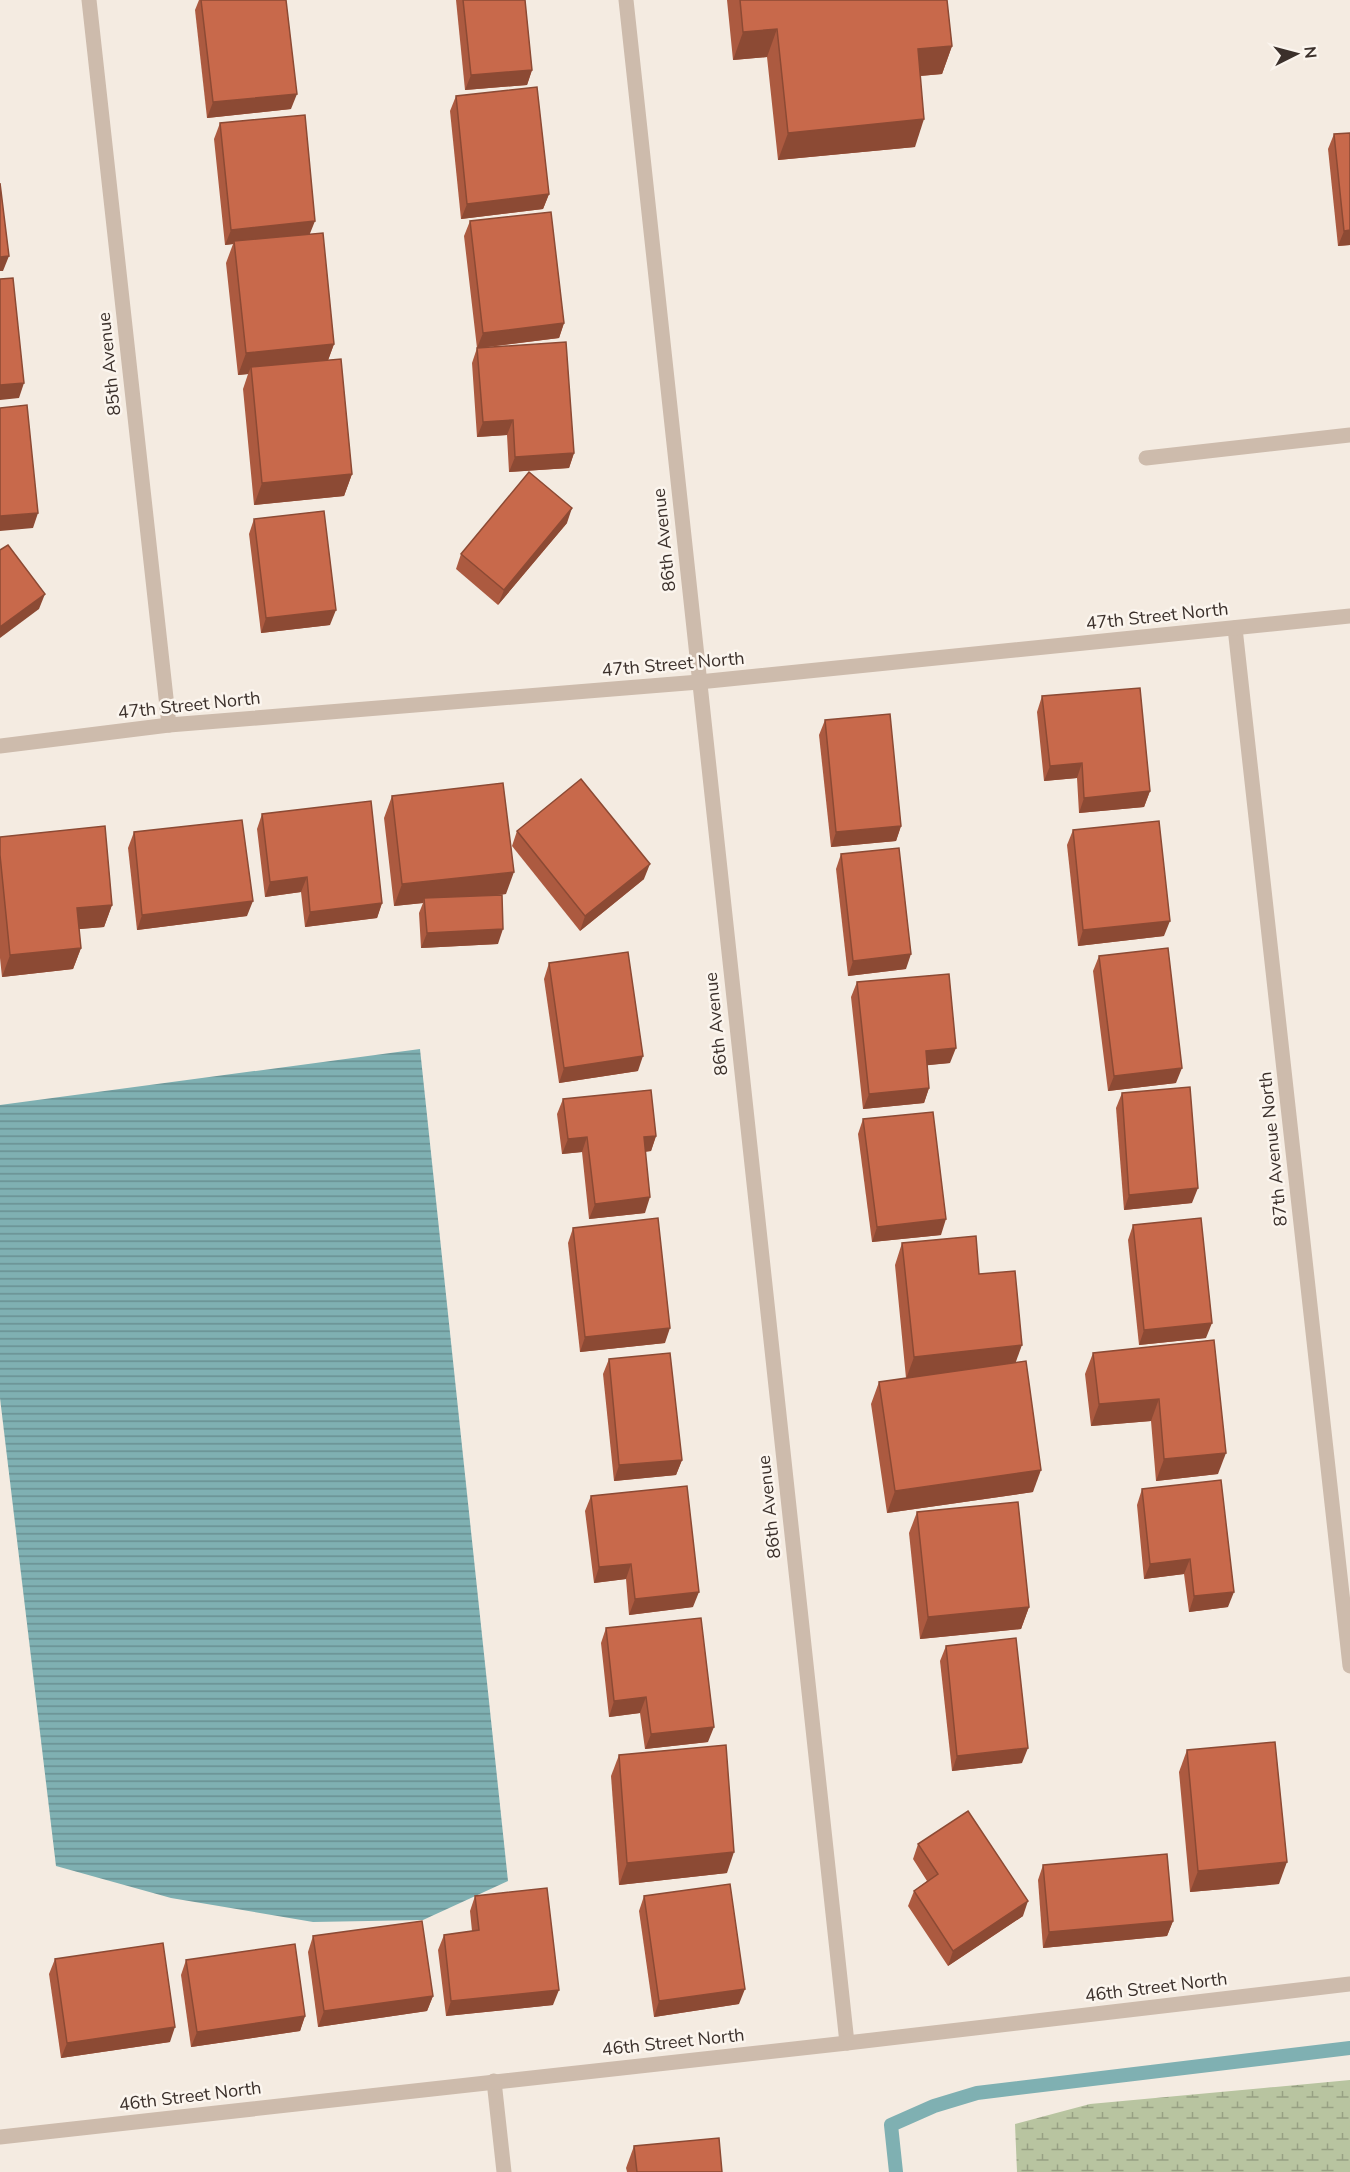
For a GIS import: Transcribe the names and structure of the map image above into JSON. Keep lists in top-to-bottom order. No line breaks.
{"streets":{"street":["85th Avenue","86th Avenue","47th Street North","87th Avenue North","46th Street North"]},"crossings":[["85th Avenue","47th Street North"],["86th Avenue","47th Street North"],["86th Avenue","46th Street North"],["47th Street North","87th Avenue North"]],"north":"right"}
